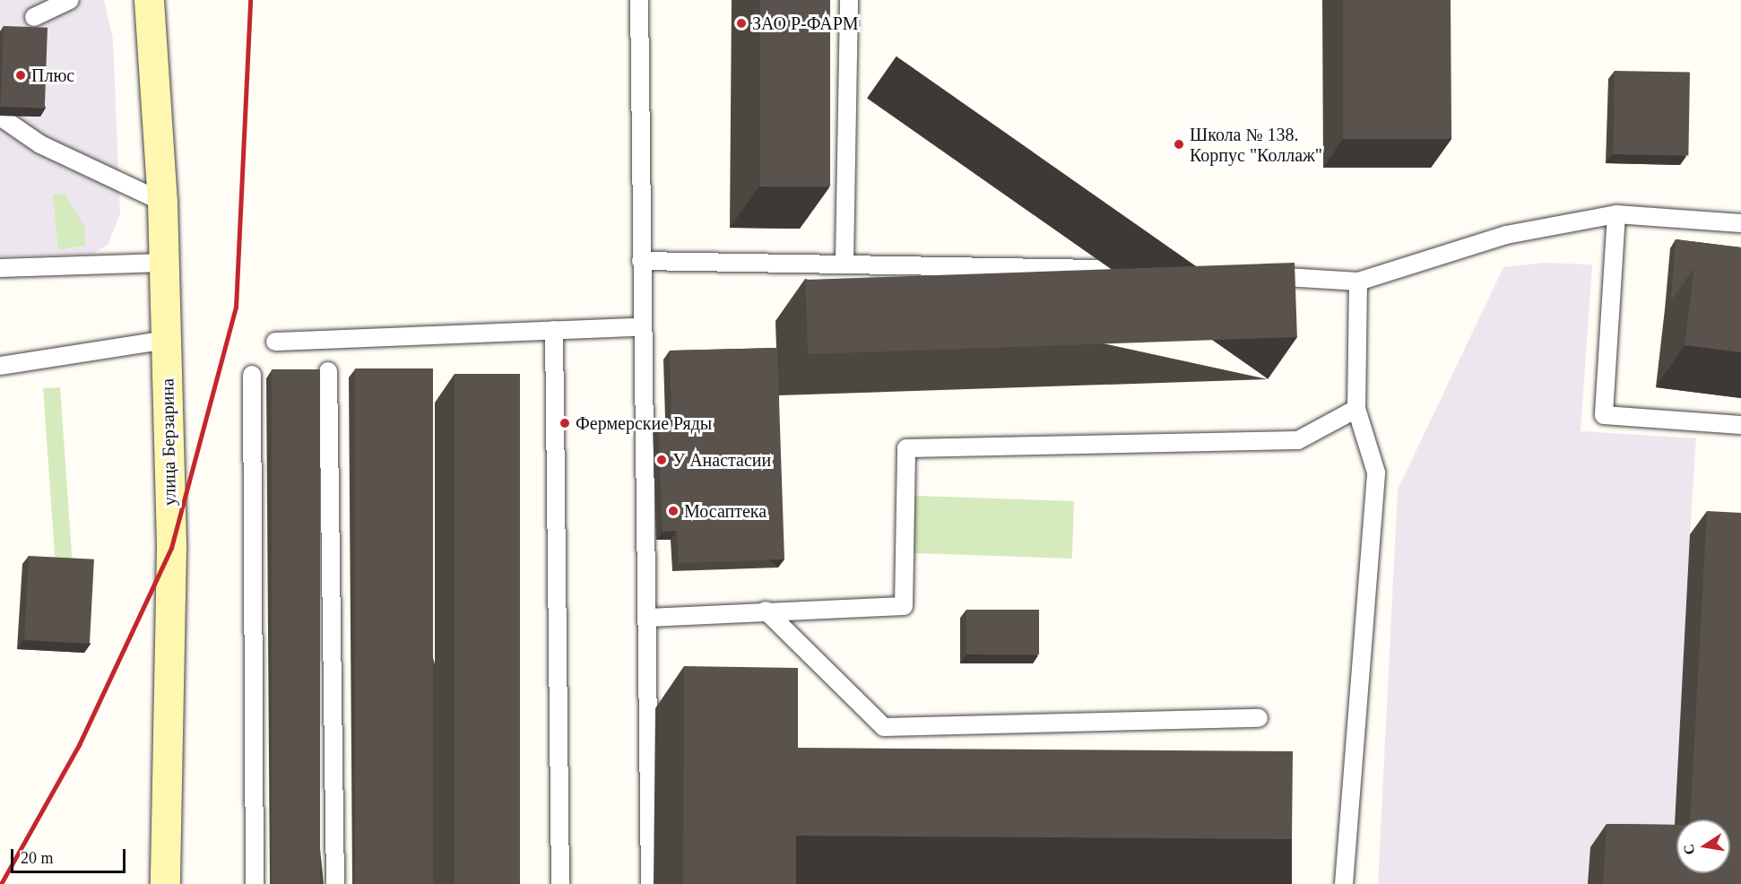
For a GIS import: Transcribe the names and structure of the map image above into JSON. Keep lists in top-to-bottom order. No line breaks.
{"streets":{"street":["улица Берзарина"]},"places":["ЗАО Р-ФАРМ","Плюс","Школа № 138. Корпус \"Коллаж\"","Фермерские Ряды","У Анастасии","Мосаптека"],"scale_bar":"20 m","north":"left"}
